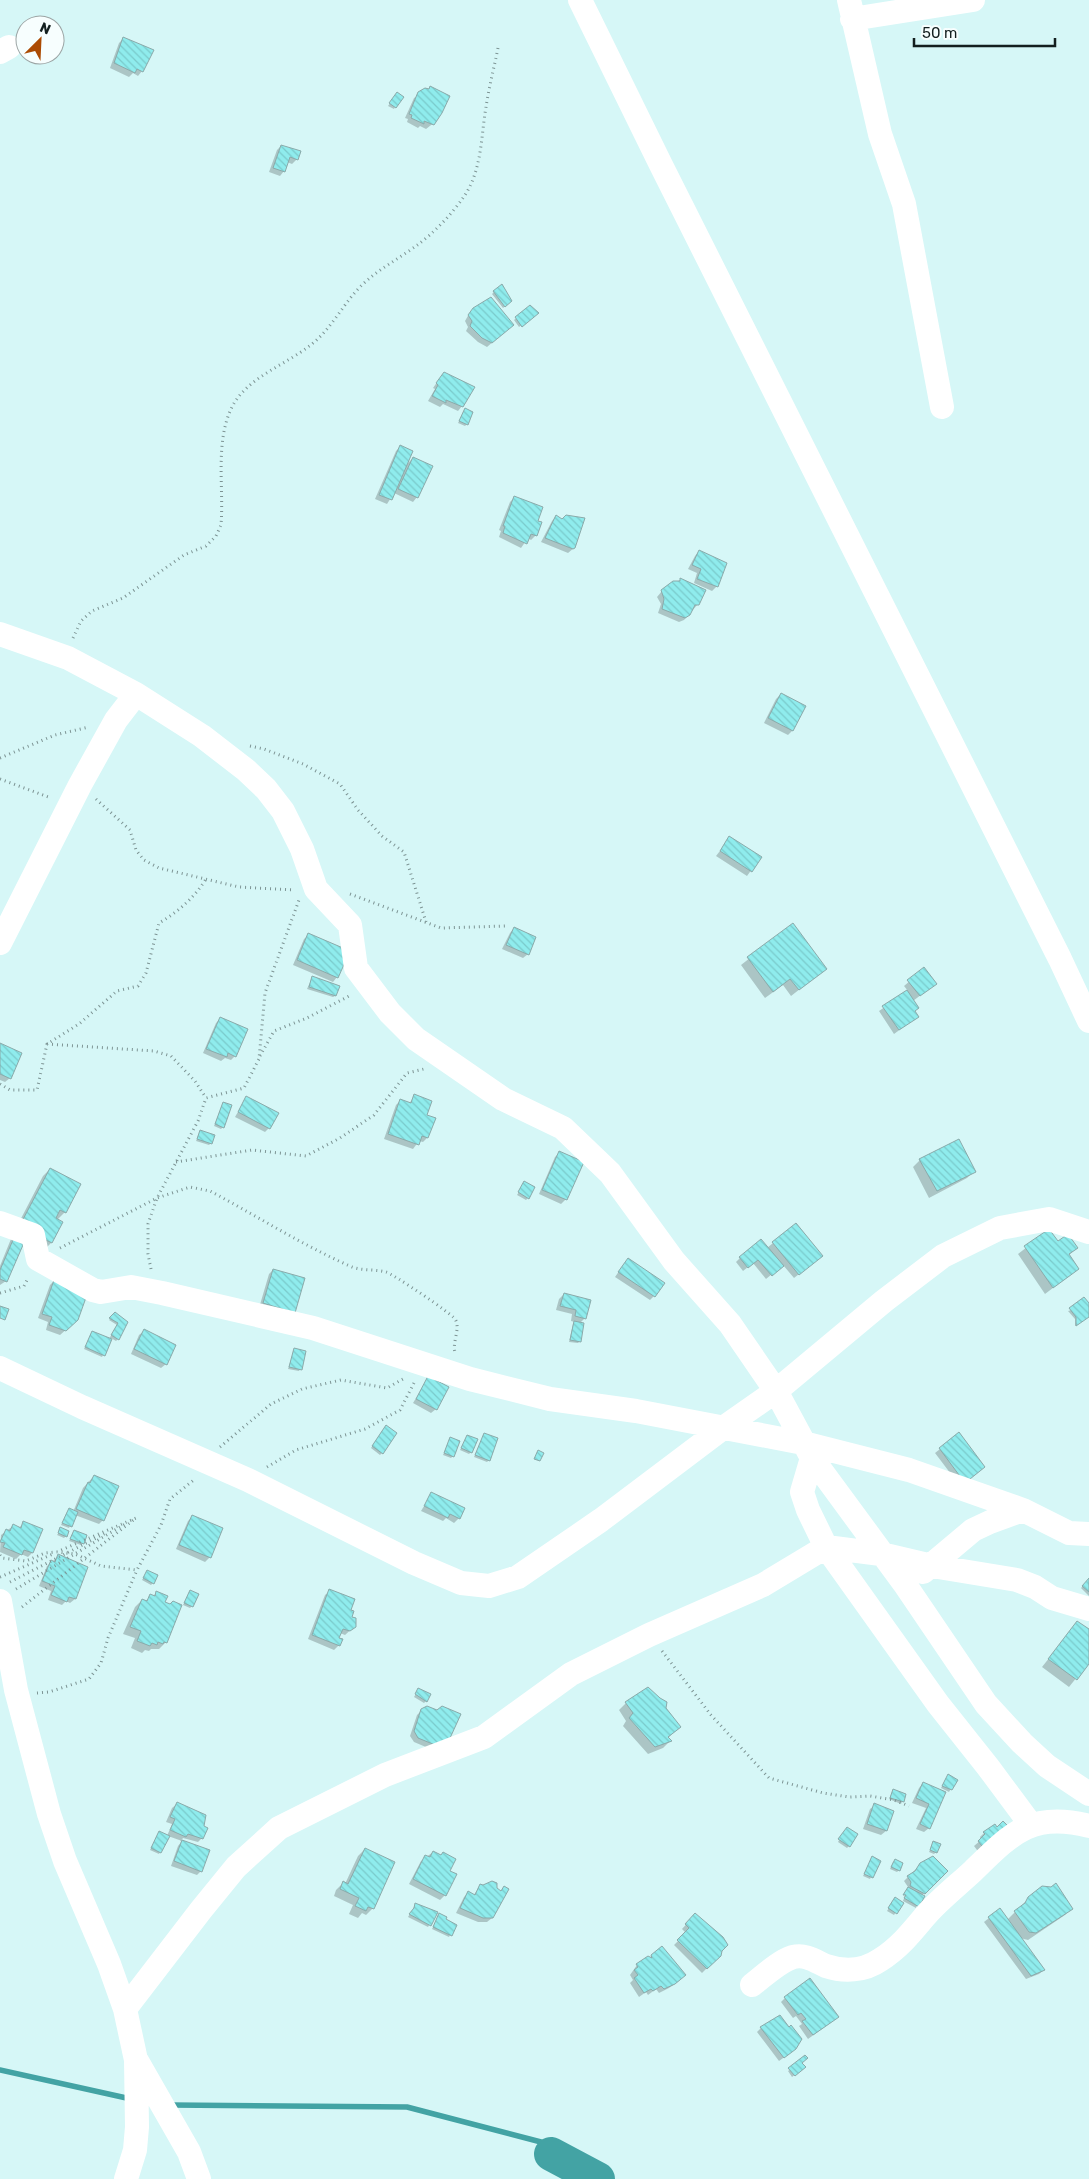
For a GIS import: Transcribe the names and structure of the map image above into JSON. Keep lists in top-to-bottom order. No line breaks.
{"scale_bar":"50 m","north":"top right"}
